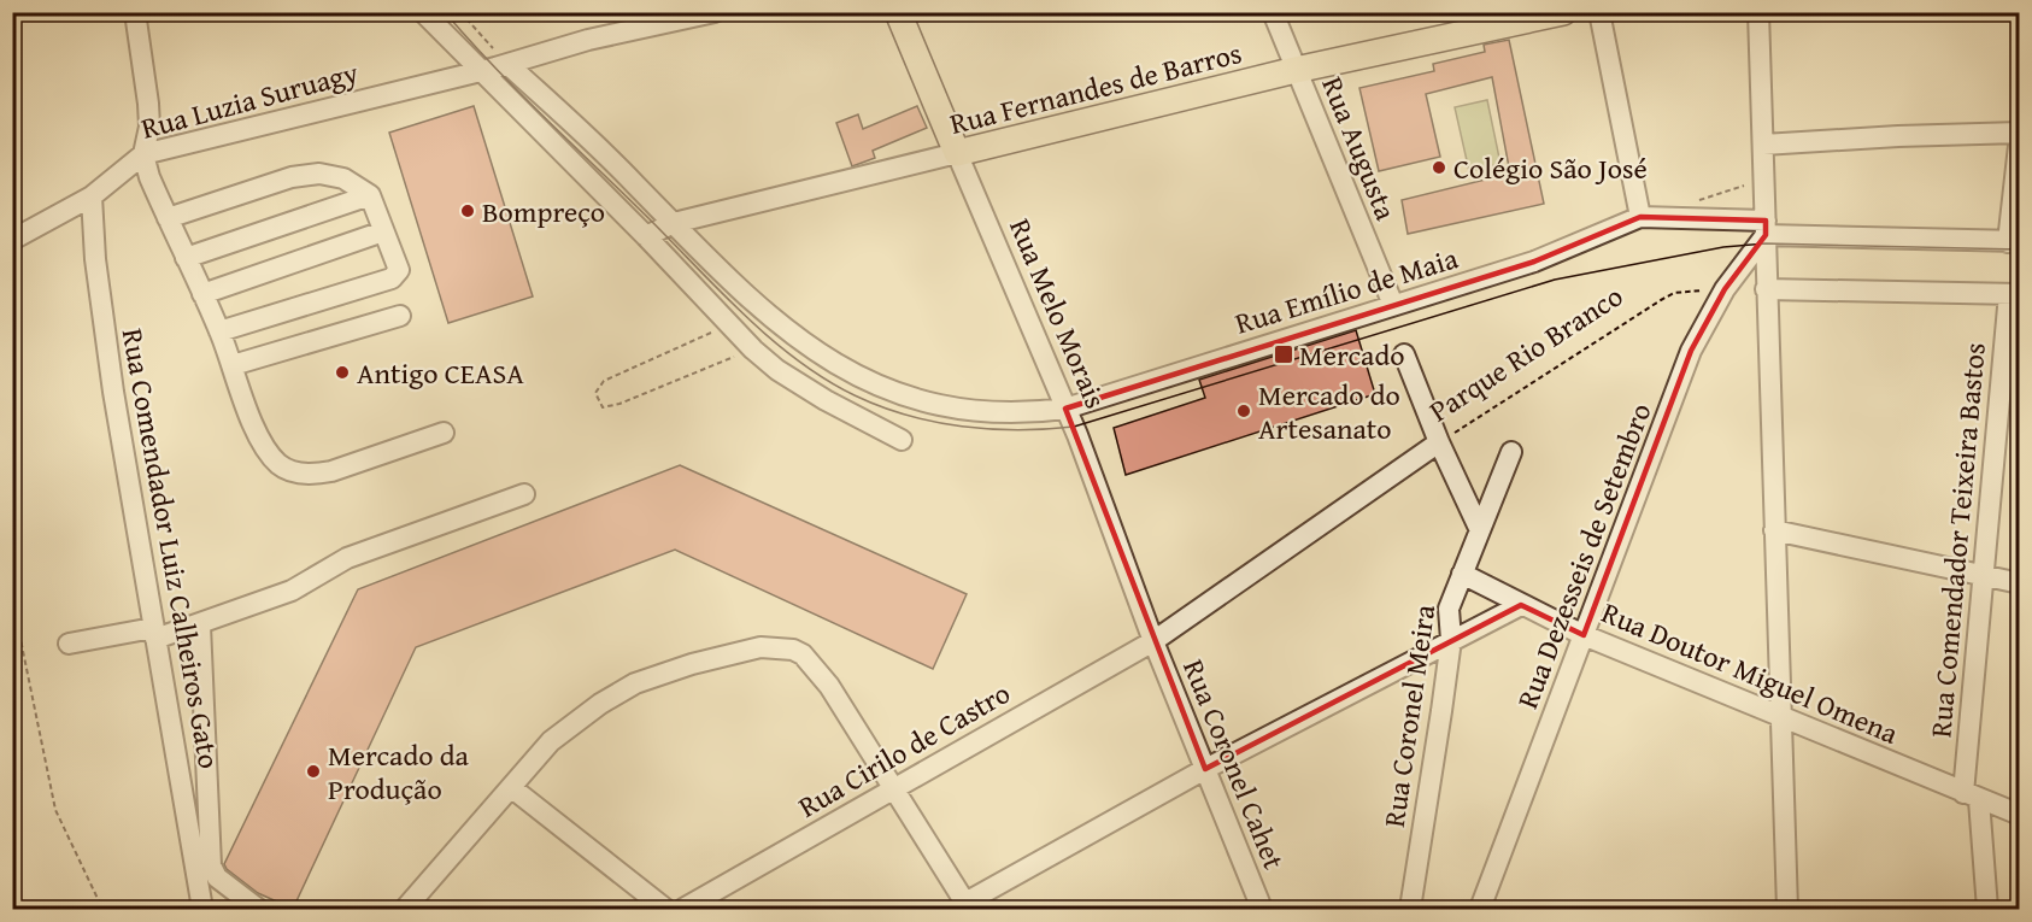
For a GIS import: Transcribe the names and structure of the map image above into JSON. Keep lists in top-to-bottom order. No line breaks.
{"streets":{"main road":["Rua Fernandes de Barros","Rua Melo Morais"],"street":["Rua Luzia Suruagy","Rua Augusta","Rua Emílio de Maia","Parque Rio Branco","Rua Comendador Teixeira Bastos","Rua Comendador Luiz Calheiros Gato","Rua Dezesseis de Setembro","Rua Doutor Miguel Omena","Rua Coronel Meira","Rua Cirilo de Castro","Rua Coronel Cahet"]},"crossings":[["Rua Fernandes de Barros","Rua Augusta"],["Rua Fernandes de Barros","Rua Emílio de Maia"],["Rua Fernandes de Barros","Rua Melo Morais"],["Rua Luzia Suruagy","Rua Emílio de Maia"],["Rua Luzia Suruagy","Rua Comendador Luiz Calheiros Gato"],["Rua Augusta","Rua Emílio de Maia"],["Rua Emílio de Maia","Rua Melo Morais"],["Rua Emílio de Maia","Rua Dezesseis de Setembro"],["Rua Melo Morais","Parque Rio Branco"],["Rua Melo Morais","Rua Cirilo de Castro"],["Rua Melo Morais","Rua Coronel Cahet"],["Parque Rio Branco","Rua Dezesseis de Setembro"],["Parque Rio Branco","Rua Cirilo de Castro"],["Parque Rio Branco","Rua Coronel Cahet"],["Rua Comendador Teixeira Bastos","Rua Doutor Miguel Omena"],["Rua Dezesseis de Setembro","Rua Doutor Miguel Omena"],["Rua Doutor Miguel Omena","Rua Coronel Meira"],["Rua Cirilo de Castro","Rua Coronel Cahet"]],"places":{"other":["Colégio São José","Bompreço","Antigo CEASA","Mercado do Artesanato","Mercado da Produção"],"transit":["Mercado"]}}
